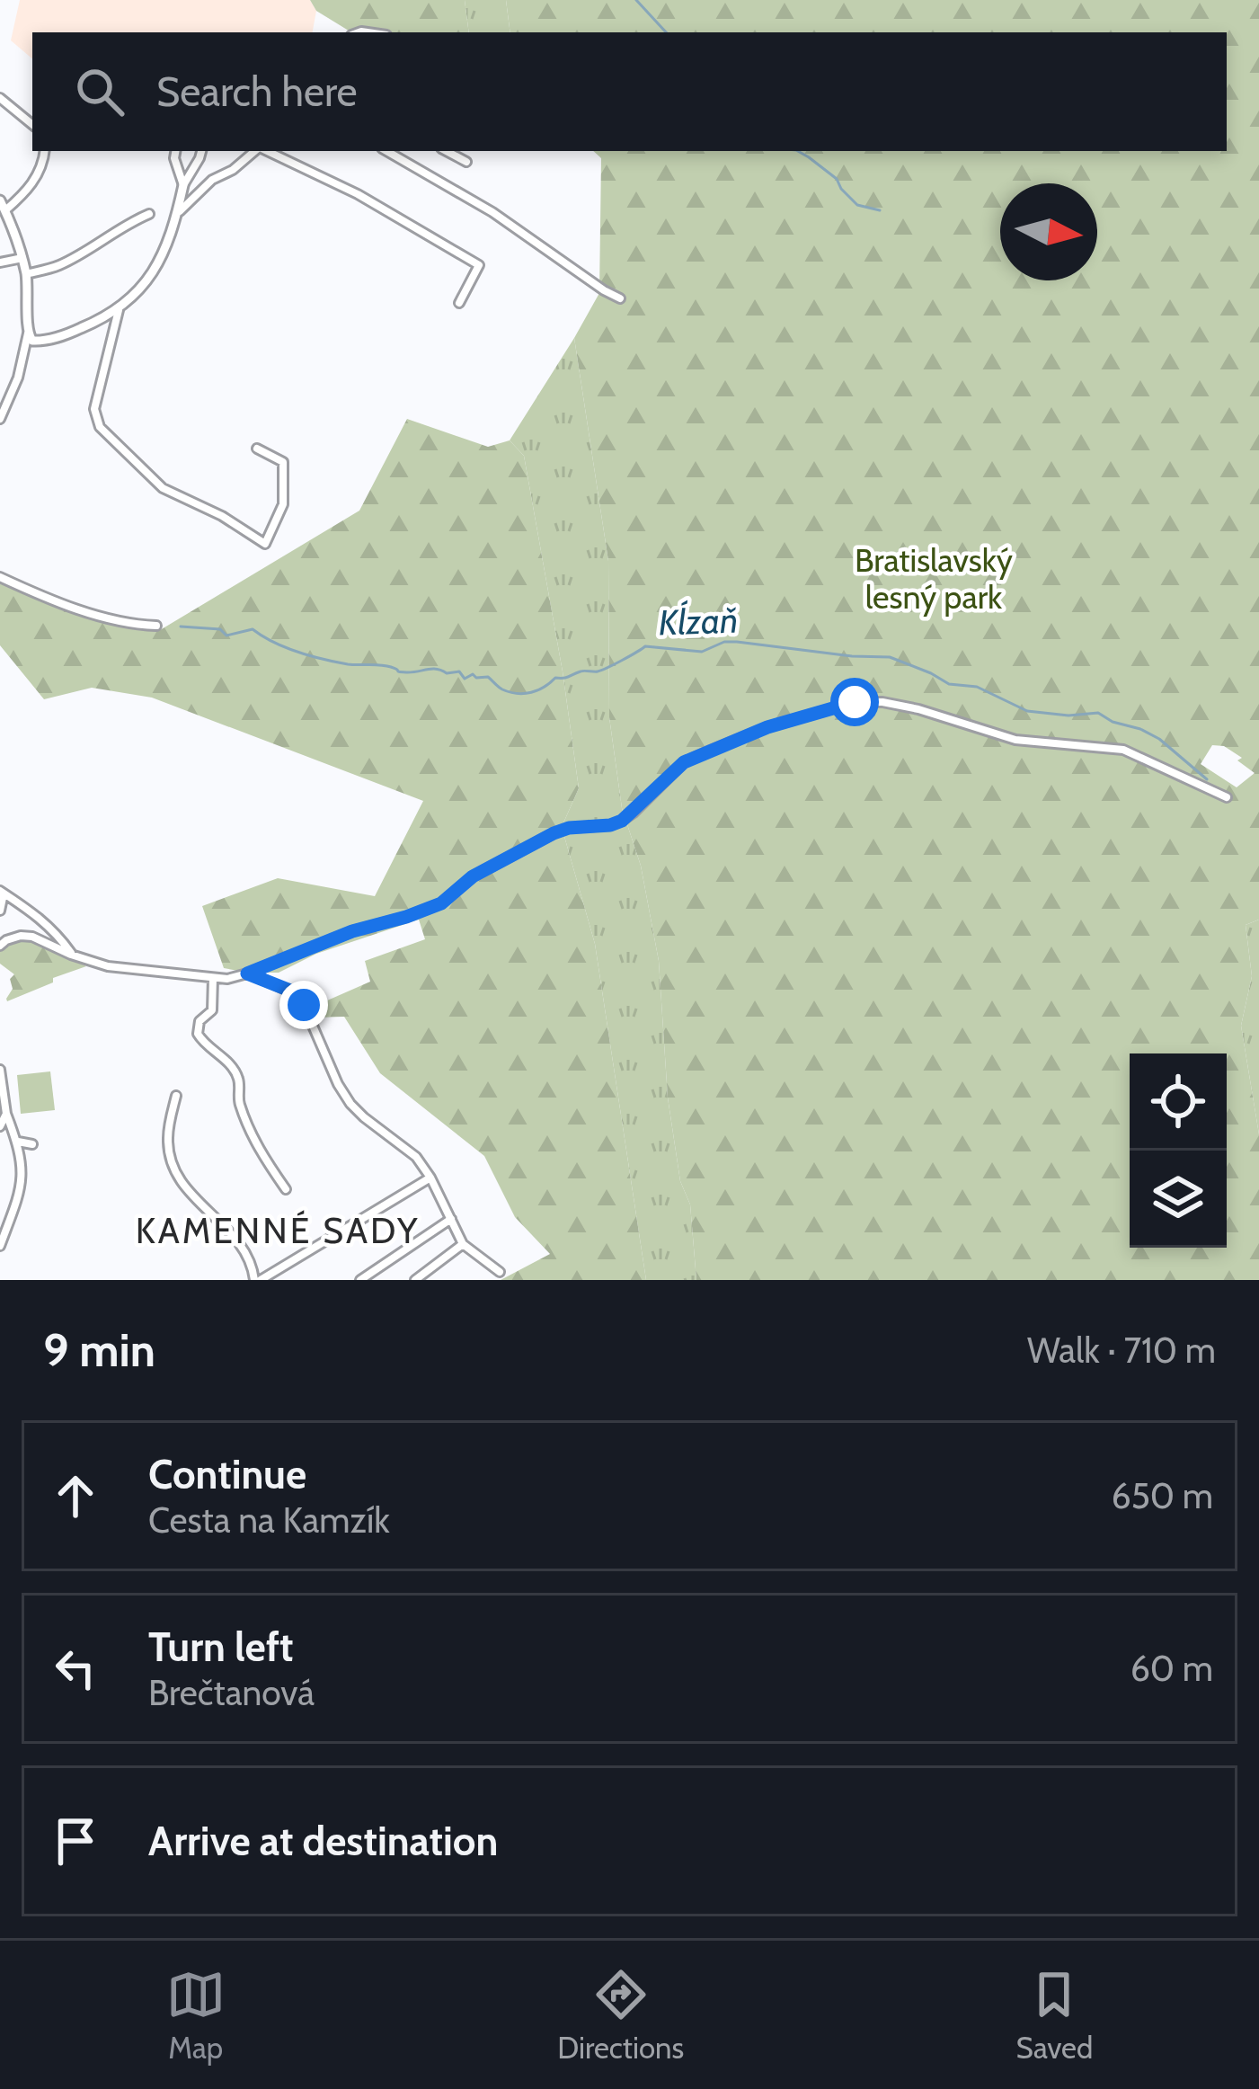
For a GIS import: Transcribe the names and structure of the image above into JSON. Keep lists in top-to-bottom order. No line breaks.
{"districts":["KAMENNÉ SADY"],"water":["Kĺzaň"],"parks":["Bratislavský lesný park"],"north":"right","page":{"search":"Search here","heading":["9 min","Walk · 710 m"],"list":[["Continue","Cesta na Kamzík","650 m"],["Turn left","Brečtanová","60 m"],"Arrive at destination"],"nav":["Map","Directions","Saved"]}}
